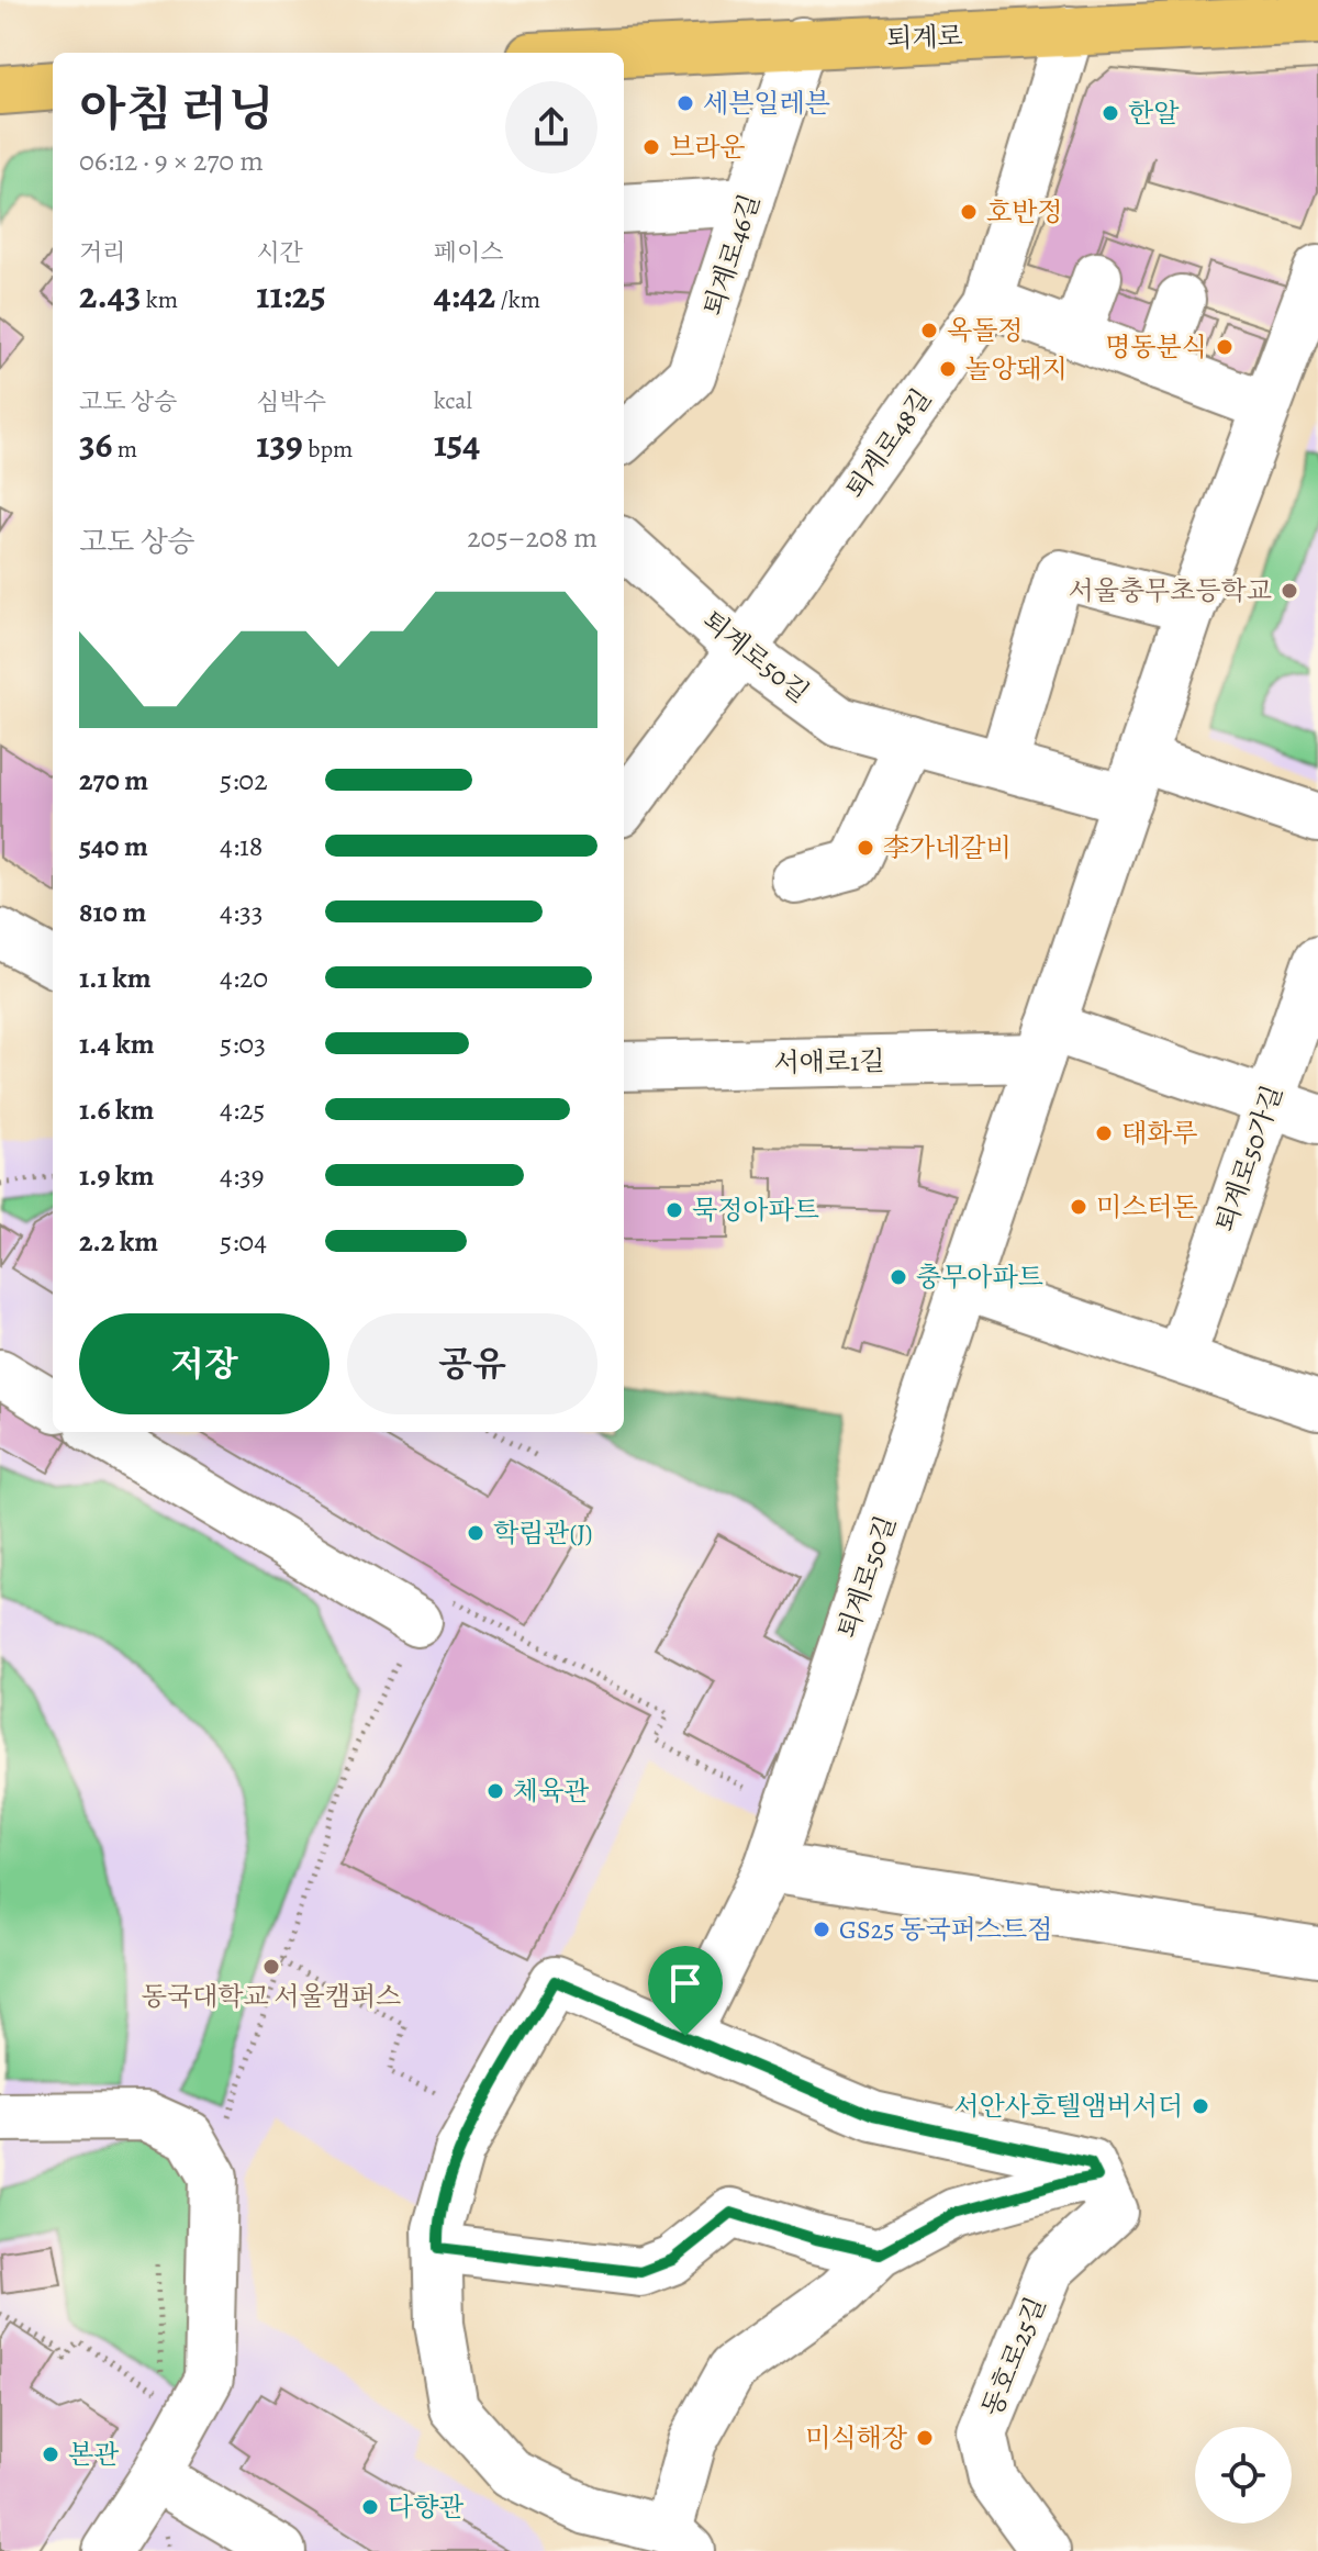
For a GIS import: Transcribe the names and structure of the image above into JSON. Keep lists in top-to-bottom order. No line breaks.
{"streets":{"main road":["퇴계로"],"street":["퇴계로46길","퇴계로48길","퇴계로50길","서애로1길","퇴계로50가길","동호로25길"]},"crossings":[["퇴계로","퇴계로46길"],["퇴계로","퇴계로48길"],["퇴계로48길","퇴계로50길"],["퇴계로50길","서애로1길"]],"places":["세븐일레븐","한알","브라운","호반정","옥돌정","명동분식","놀앙돼지","서울충무초등학교","李가네갈비","태화루","미스터돈","묵정아파트","충무아파트","학림관(J)","체육관","GS25 동국퍼스트점","동국대학교 서울캠퍼스","서안사호텔앰버서더","미식해장","본관","다향관"],"page":{"heading":["아침 러닝","06:12 · 9 × 270 m"],"stats":[["거리","2.43 km"],["시간","11:25"],["페이스","4:42 /km"],["고도 상승","36 m"],["심박수","139 bpm"],["kcal","154"]],"chart":["고도 상승","205–208 m"],"list":[{"name":"270 m","note":"5:02"},{"name":"540 m","note":"4:18"},{"name":"810 m","note":"4:33"},{"name":"1.1 km","note":"4:20"},{"name":"1.4 km","note":"5:03"},{"name":"1.6 km","note":"4:25"},{"name":"1.9 km","note":"4:39"},{"name":"2.2 km","note":"5:04"}],"buttons":["저장","공유"]}}
